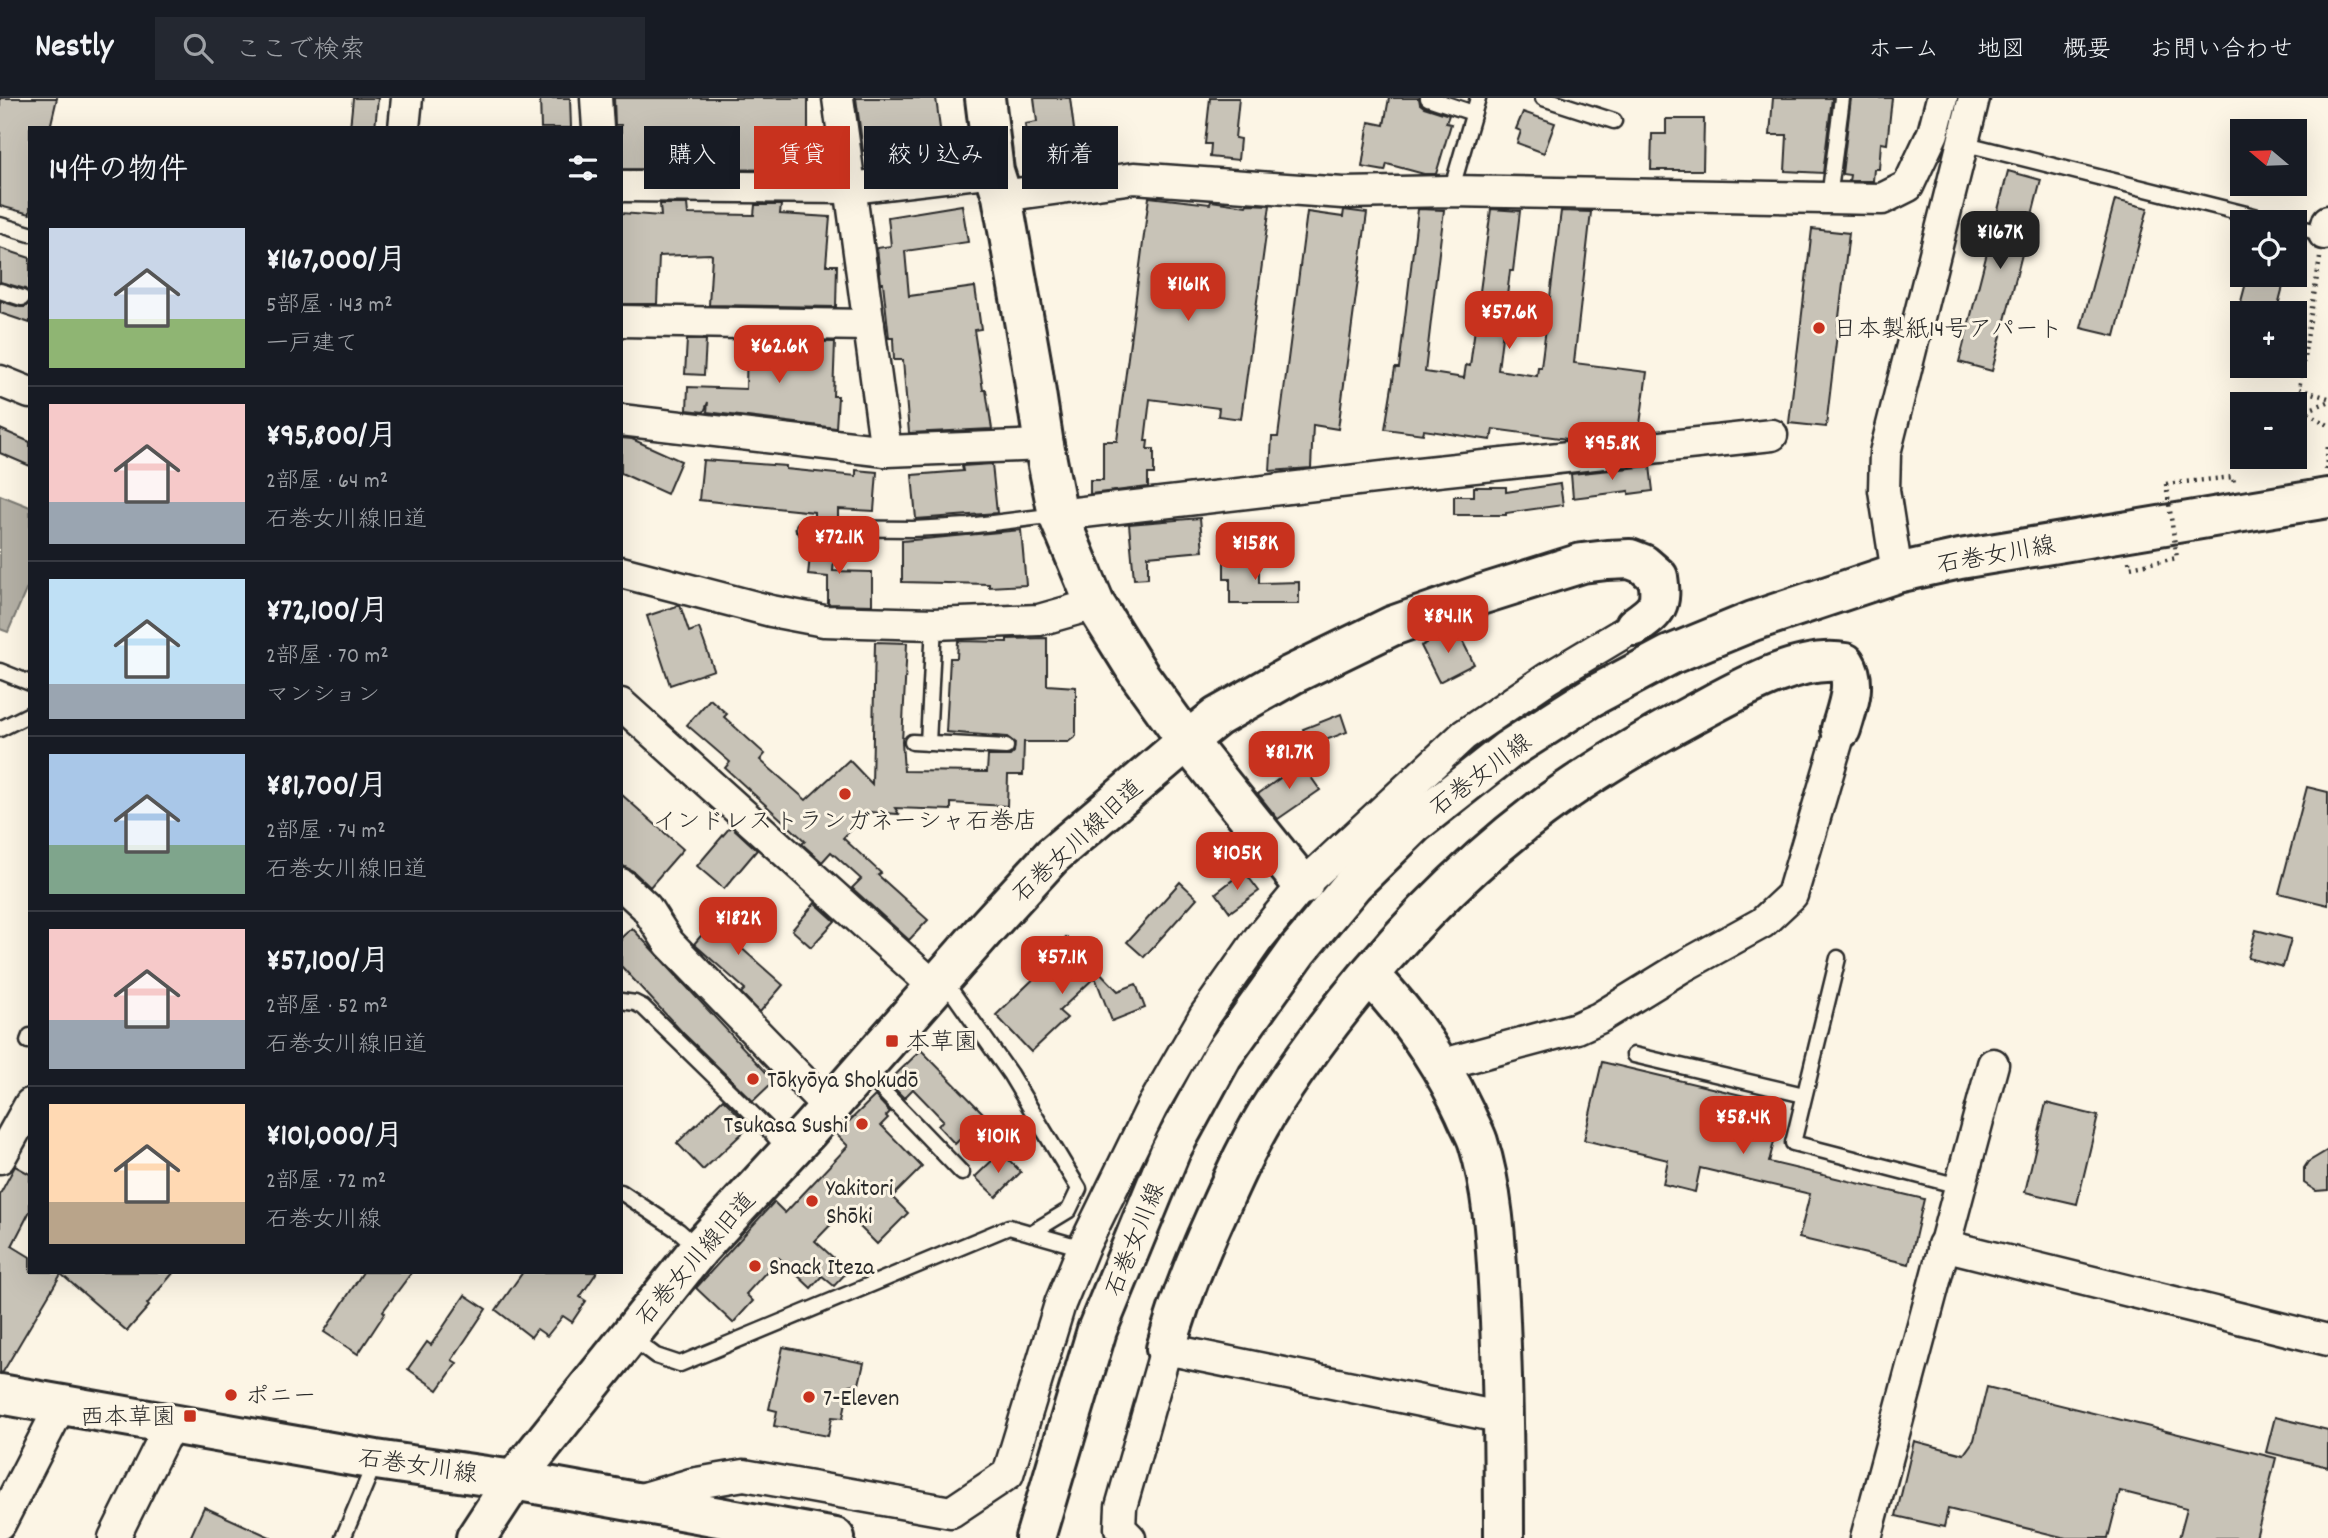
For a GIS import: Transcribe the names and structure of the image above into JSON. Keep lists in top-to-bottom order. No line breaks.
{"streets":{"street":["石巻女川線","石巻女川線旧道"]},"crossings":[["石巻女川線","石巻女川線旧道"]],"places":{"other":["日本製紙14号アパート","インドレストランガネーシャ石巻店","Tōkyōya Shokudō","Tsukasa Sushi","Yakitori Shōki","Snack Iteza","ポニー","7-Eleven"],"transit":["本草園","西本草園"]},"north":"left","page":{"header":"Nestly","search":"ここで検索","nav":["ホーム","地図","概要","お問い合わせ"],"map_buttons":["+","−"],"chip":["購入","賃貸","絞り込み","新着"],"heading":"14件の物件","list":[{"name":"¥167,000/月","note":"5部屋 · 143 m² · 一戸建て"},{"name":"¥95,800/月","note":"2部屋 · 64 m² · 石巻女川線旧道"},{"name":"¥72,100/月","note":"2部屋 · 70 m² · マンション"},{"name":"¥81,700/月","note":"2部屋 · 74 m² · 石巻女川線旧道"},{"name":"¥57,100/月","note":"2部屋 · 52 m² · 石巻女川線旧道"},{"name":"¥101,000/月","note":"2部屋 · 72 m² · 石巻女川線"}],"price":["¥167K","¥161K","¥57.6K","¥62.6K","¥95.8K","¥72.1K","¥158K","¥84.1K","¥81.7K","¥105K","¥182K","¥57.1K","¥58.4K","¥101K"]}}
